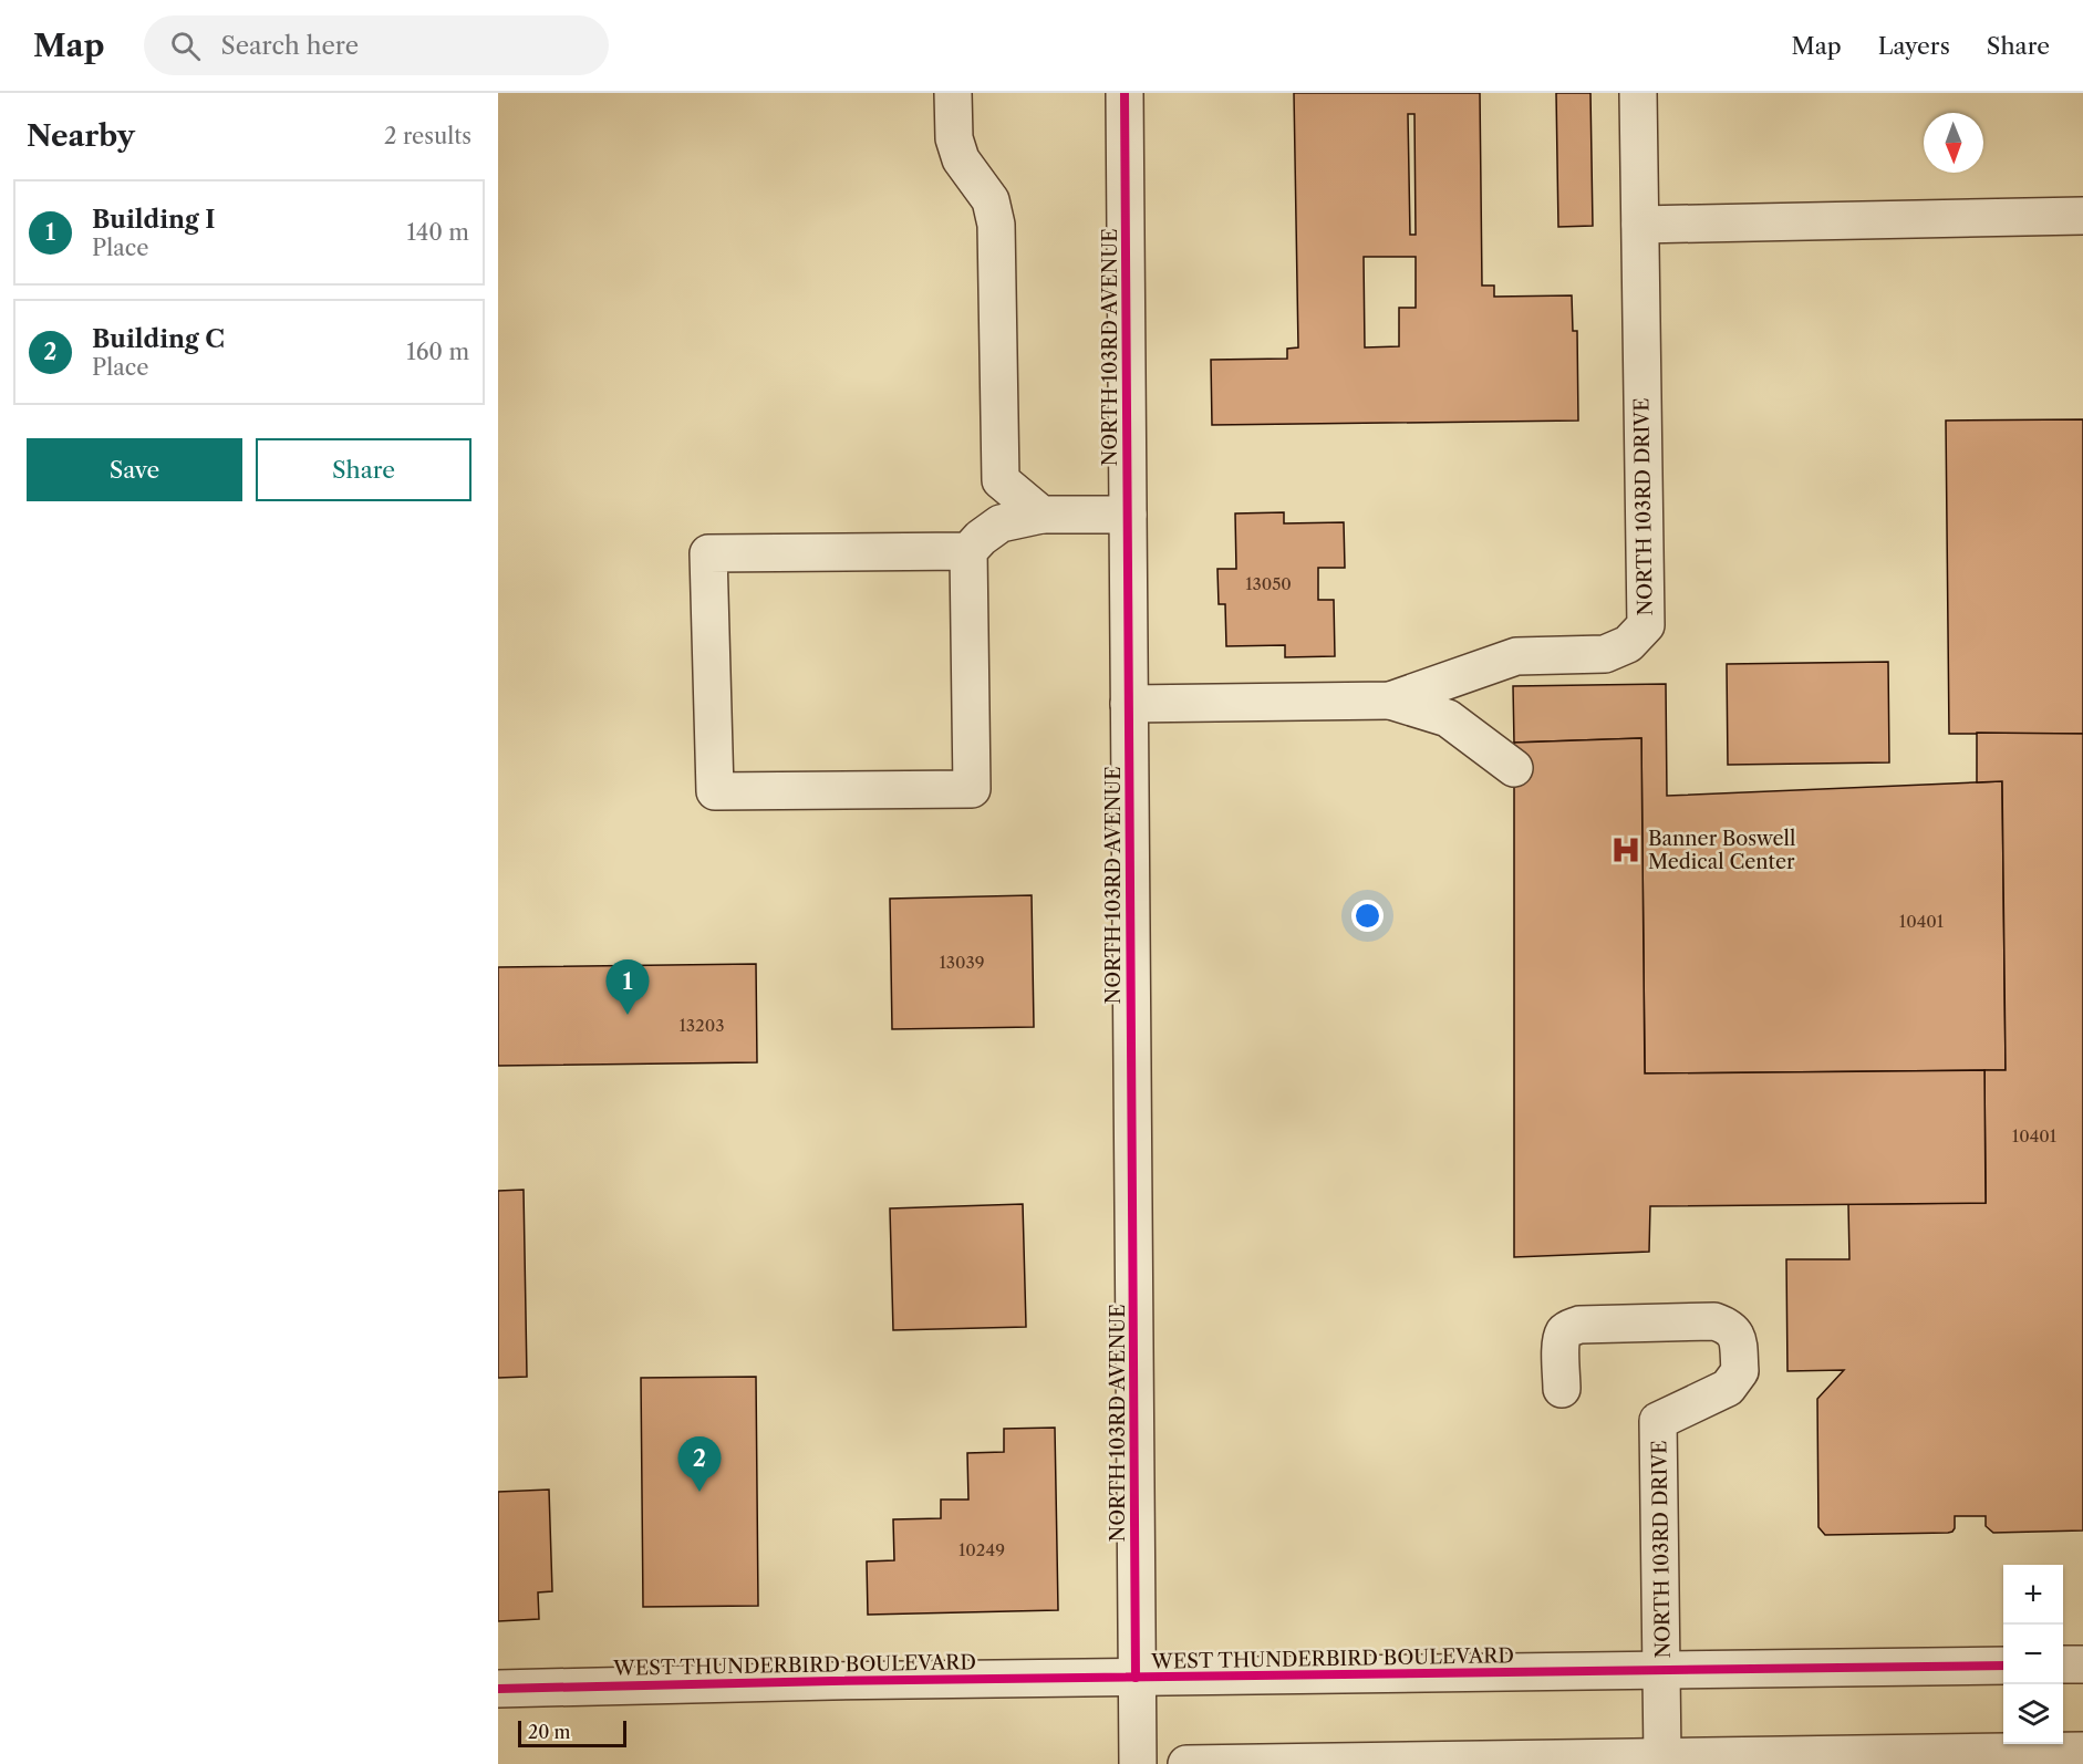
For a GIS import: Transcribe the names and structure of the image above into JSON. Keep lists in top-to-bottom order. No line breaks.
{"streets":{"street":["NORTH 103RD AVENUE","NORTH 103RD DRIVE","WEST THUNDERBIRD BOULEVARD"]},"crossings":[["NORTH 103RD AVENUE","NORTH 103RD DRIVE"],["NORTH 103RD AVENUE","WEST THUNDERBIRD BOULEVARD"],["NORTH 103RD DRIVE","WEST THUNDERBIRD BOULEVARD"]],"places":{"hospital":["Banner Boswell Medical Center"]},"house_numbers":["13050","10401","13039","13203","10401","10249"],"scale_bar":"20 m","north":"bottom","page":{"header":"Map","search":"Search here","nav":["Map","Layers","Share"],"heading":["Nearby","2 results"],"list":[{"mark":"1","name":"Building I","note":"Place","value":"140 m"},{"mark":"2","name":"Building C","note":"Place","value":"160 m"}],"buttons":["Save","Share"],"pins":["1","2"],"map_buttons":["+","−"],"scale":"20 m"}}
